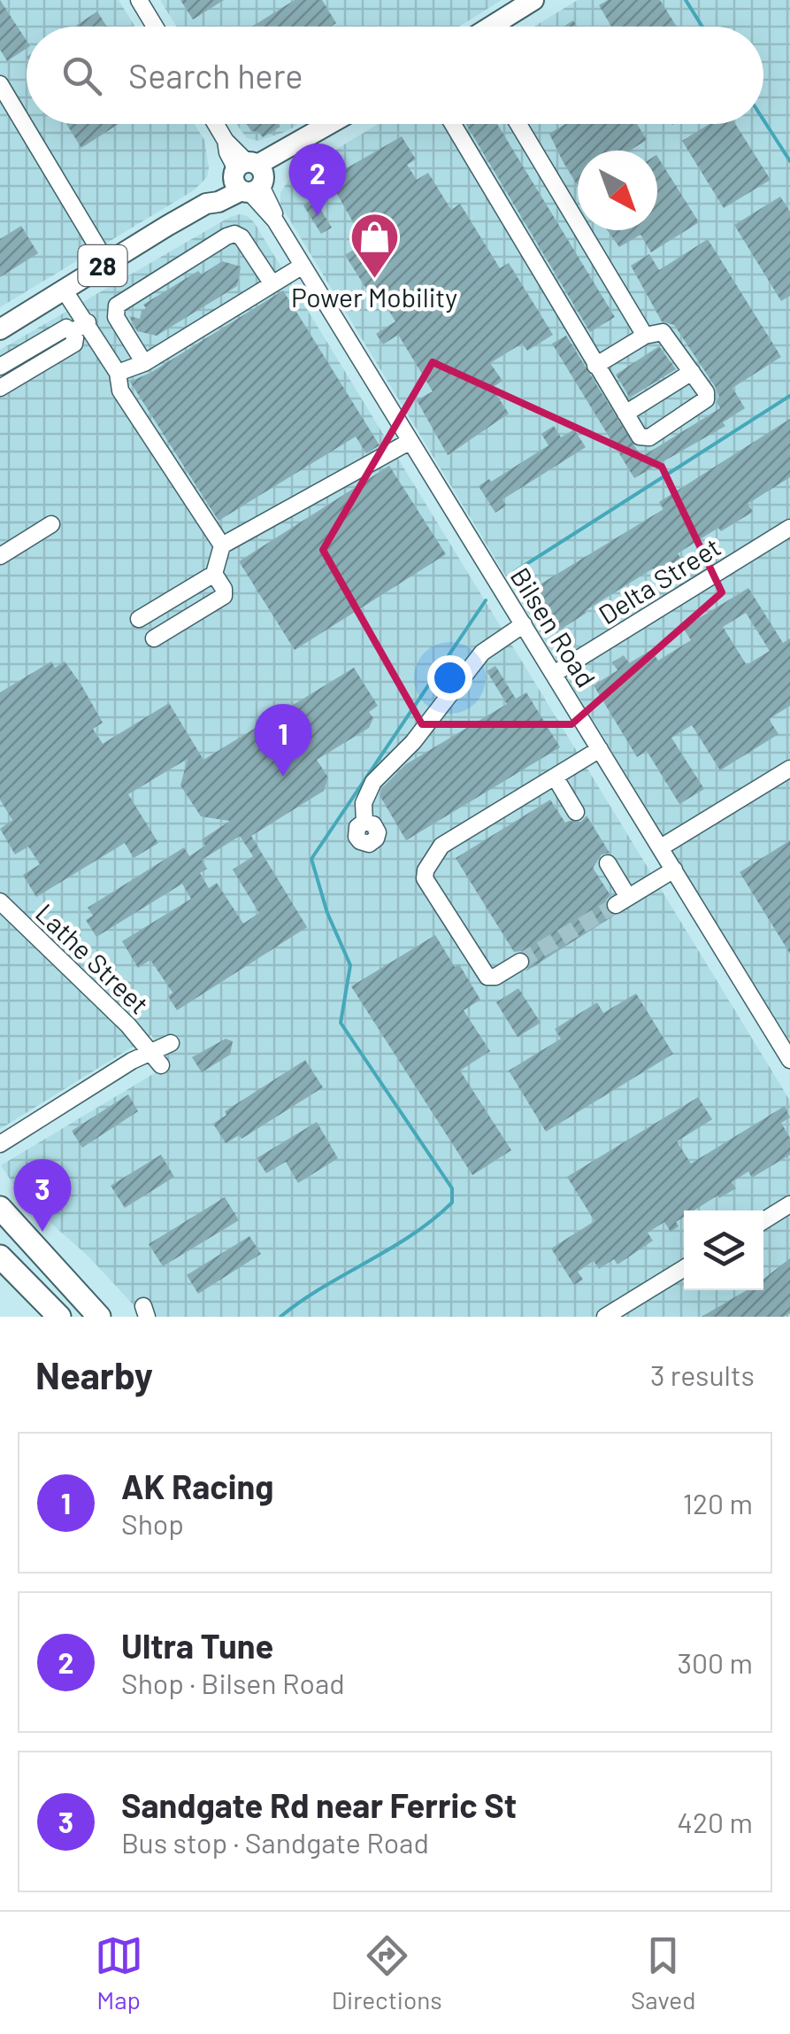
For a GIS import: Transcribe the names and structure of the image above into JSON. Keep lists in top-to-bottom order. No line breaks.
{"streets":{"main road":["28"],"street":["Delta Street","Bilsen Road","Lathe Street"]},"crossings":[["28","Bilsen Road"],["Delta Street","Bilsen Road"]],"places":{"shop":["Power Mobility"]},"north":"bottom right","page":{"search":"Search here","pins":["2","1","3"],"heading":["Nearby","3 results"],"list":[{"mark":"1","name":"AK Racing","note":"Shop","value":"120 m"},{"mark":"2","name":"Ultra Tune","note":"Shop · Bilsen Road","value":"300 m"},{"mark":"3","name":"Sandgate Rd near Ferric St","note":"Bus stop · Sandgate Road","value":"420 m"}],"nav":["Map","Directions","Saved"]}}
